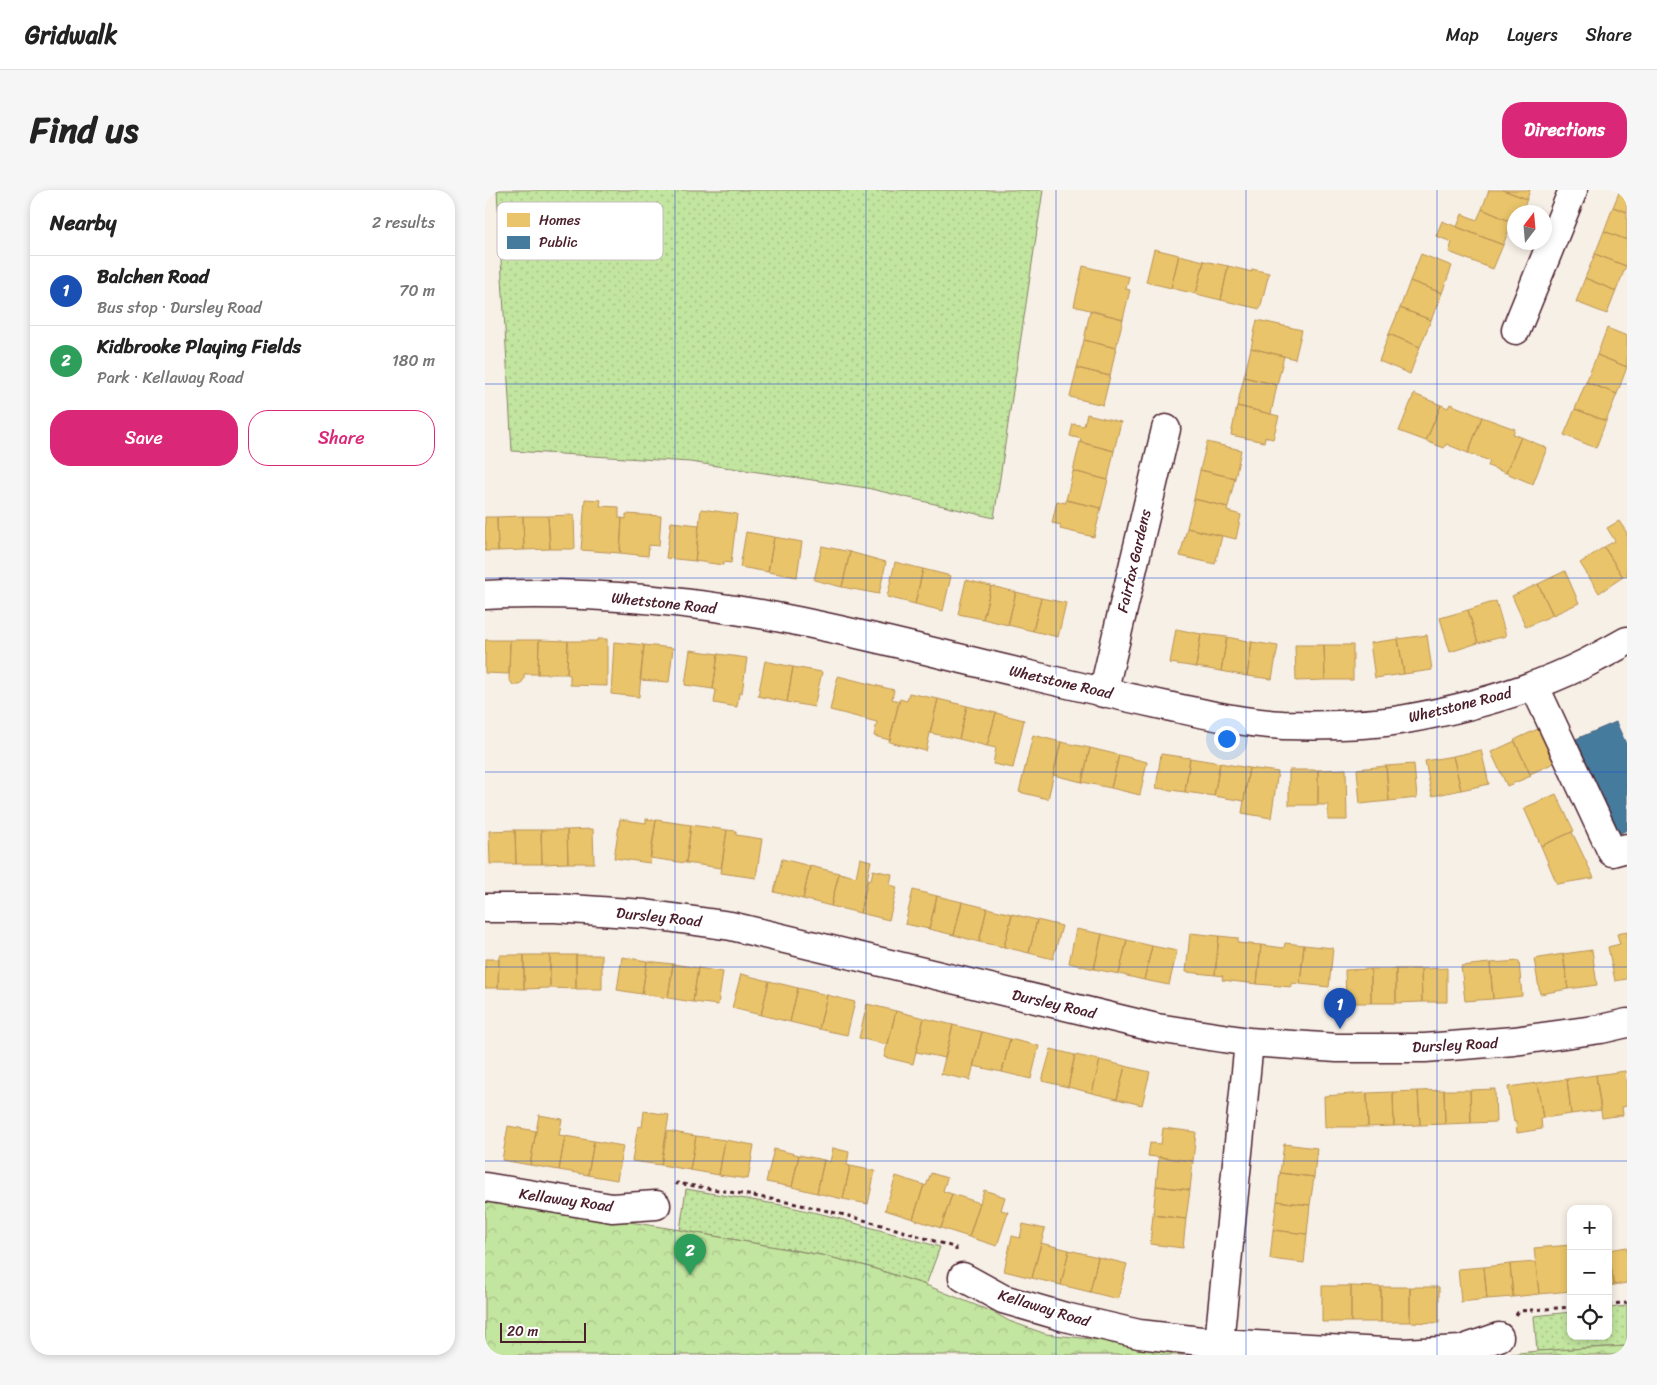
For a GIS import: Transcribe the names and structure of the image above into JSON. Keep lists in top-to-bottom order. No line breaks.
{"streets":{"street":["Fairfax Gardens","Whetstone Road","Dursley Road","Kellaway Road"]},"crossings":[["Fairfax Gardens","Whetstone Road"]],"legend":["Homes","Public"],"scale_bar":"20 m","north":"top","page":{"header":"Gridwalk","nav":["Map","Layers","Share"],"title":"Find us","buttons":["Directions",["Save","Share"]],"heading":["Nearby","2 results"],"list":[{"mark":"1","name":"Balchen Road","note":"Bus stop · Dursley Road","value":"70 m"},{"mark":"2","name":"Kidbrooke Playing Fields","note":"Park · Kellaway Road","value":"180 m"}],"pins":["1","2"],"map_buttons":["+","−"],"scale":"20 m"}}
